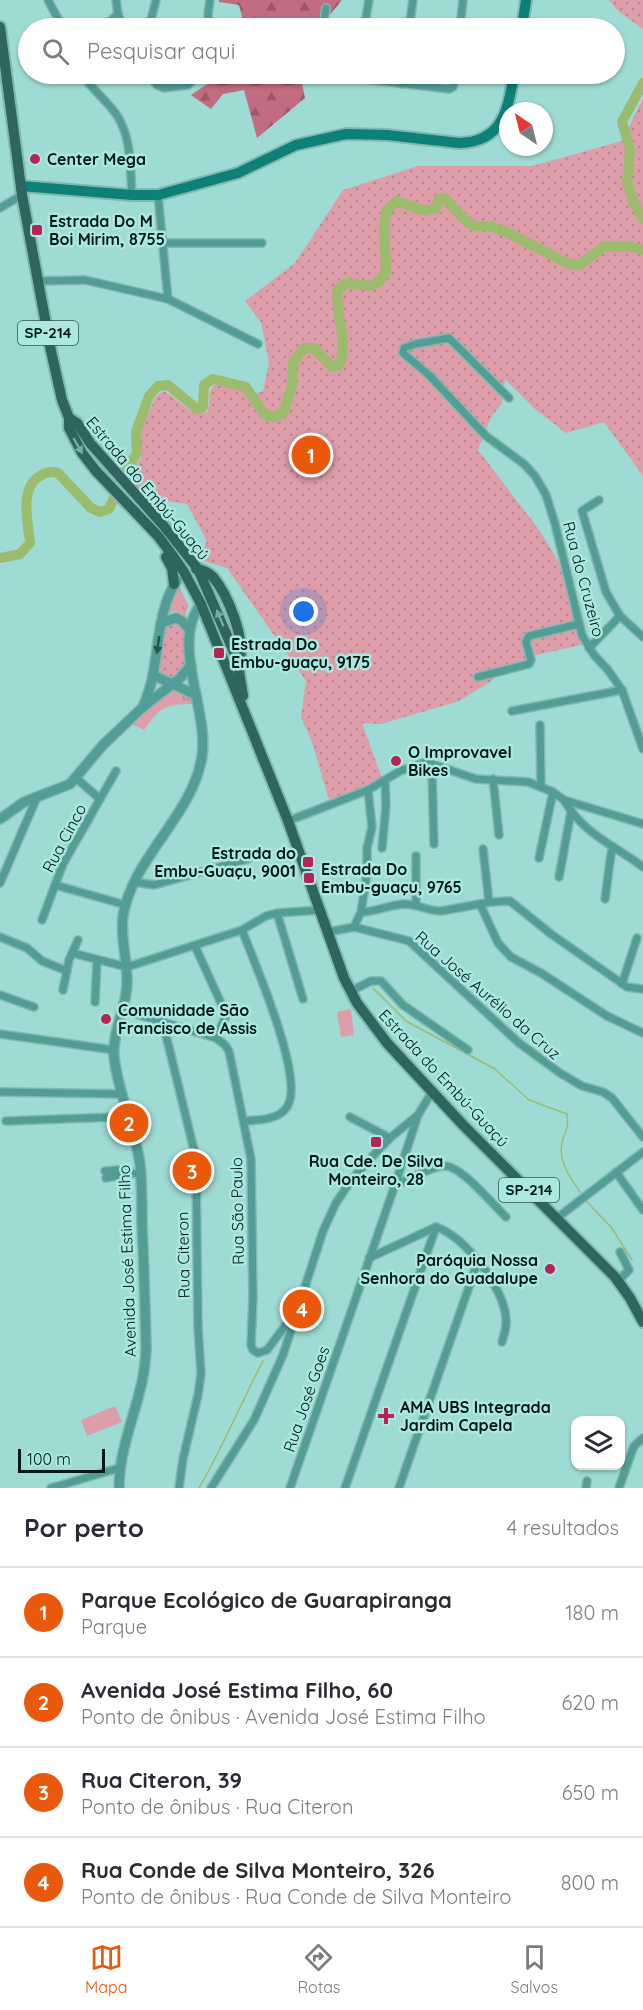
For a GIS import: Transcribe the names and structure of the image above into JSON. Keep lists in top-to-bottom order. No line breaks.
{"streets":{"main road":["SP-214","Estrada do Embú-Guaçú"],"street":["Rua do Cruzeiro","Rua Cinco","Rua José Aurélio da Cruz","Rua São Paulo","Rua Citeron","Avenida José Estima Filho","Rua José Goes"]},"crossings":[["SP-214","Estrada do Embú-Guaçú"],["Estrada do Embú-Guaçú","Rua José Aurélio da Cruz"],["Estrada do Embú-Guaçú","Avenida José Estima Filho"]],"places":{"other":["Center Mega","O Improvavel Bikes","Comunidade São Francisco de Assis","Paróquia Nossa Senhora do Guadalupe"],"transit":["Estrada Do M Boi Mirim, 8755","Estrada Do Embu-guaçu, 9175","Estrada do Embu-Guaçu, 9001","Estrada Do Embu-guaçu, 9765","Rua Cde. De Silva Monteiro, 28"],"health":["AMA UBS Integrada Jardim Capela"]},"scale_bar":"100 m","north":"top left","page":{"search":"Pesquisar aqui","pins":["1","2","3","4"],"scale":"100 m","heading":["Por perto","4 resultados"],"list":[{"mark":"1","name":"Parque Ecológico de Guarapiranga","note":"Parque","value":"180 m"},{"mark":"2","name":"Avenida José Estima Filho, 60","note":"Ponto de ônibus · Avenida José Estima Filho","value":"620 m"},{"mark":"3","name":"Rua Citeron, 39","note":"Ponto de ônibus · Rua Citeron","value":"650 m"},{"mark":"4","name":"Rua Conde de Silva Monteiro, 326","note":"Ponto de ônibus · Rua Conde de Silva Monteiro","value":"800 m"}],"nav":["Mapa","Rotas","Salvos"]}}
